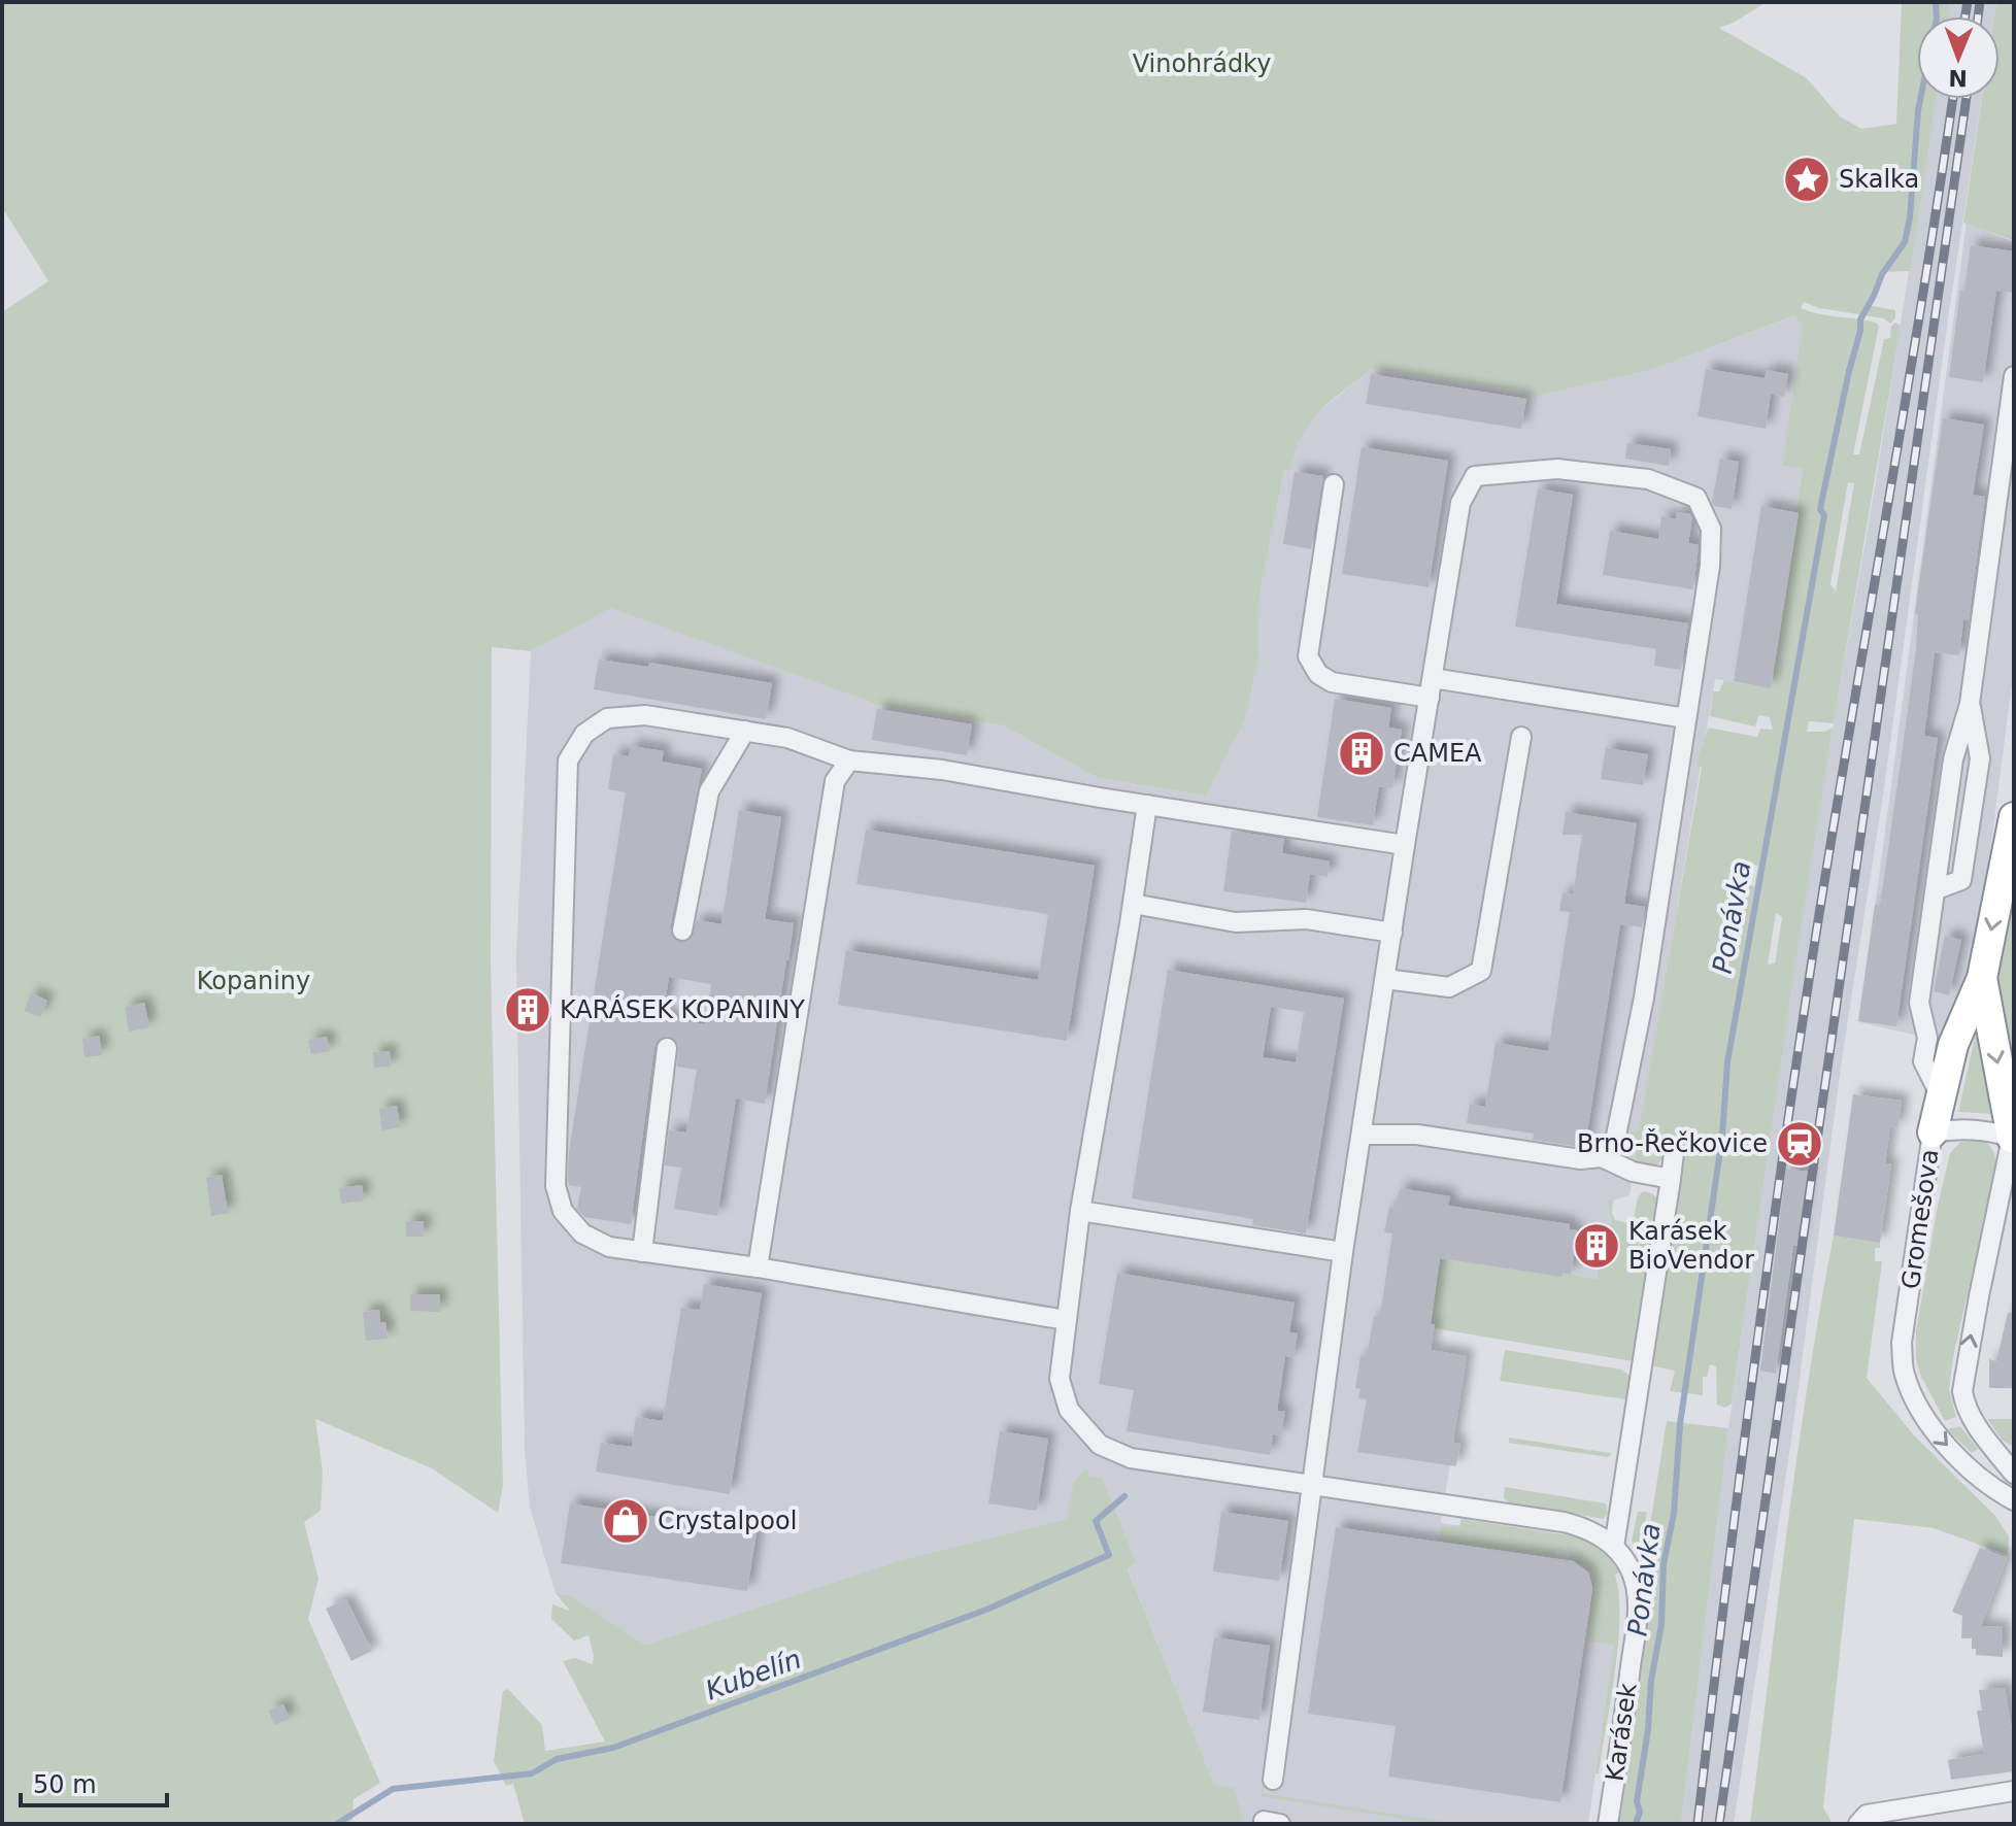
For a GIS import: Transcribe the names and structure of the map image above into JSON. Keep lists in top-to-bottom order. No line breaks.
{"streets":{"street":["Gromešova","Karásek"]},"water":["Ponávka","Kubelín"],"parks":["Vinohrádky","Kopaniny"],"places":{"place":["Skalka"],"building":["CAMEA","KARÁSEK KOPANINY","Karásek BioVendor"],"station":["Brno-Řečkovice"],"shop":["Crystalpool"]},"scale_bar":"50 m","north":"bottom"}
